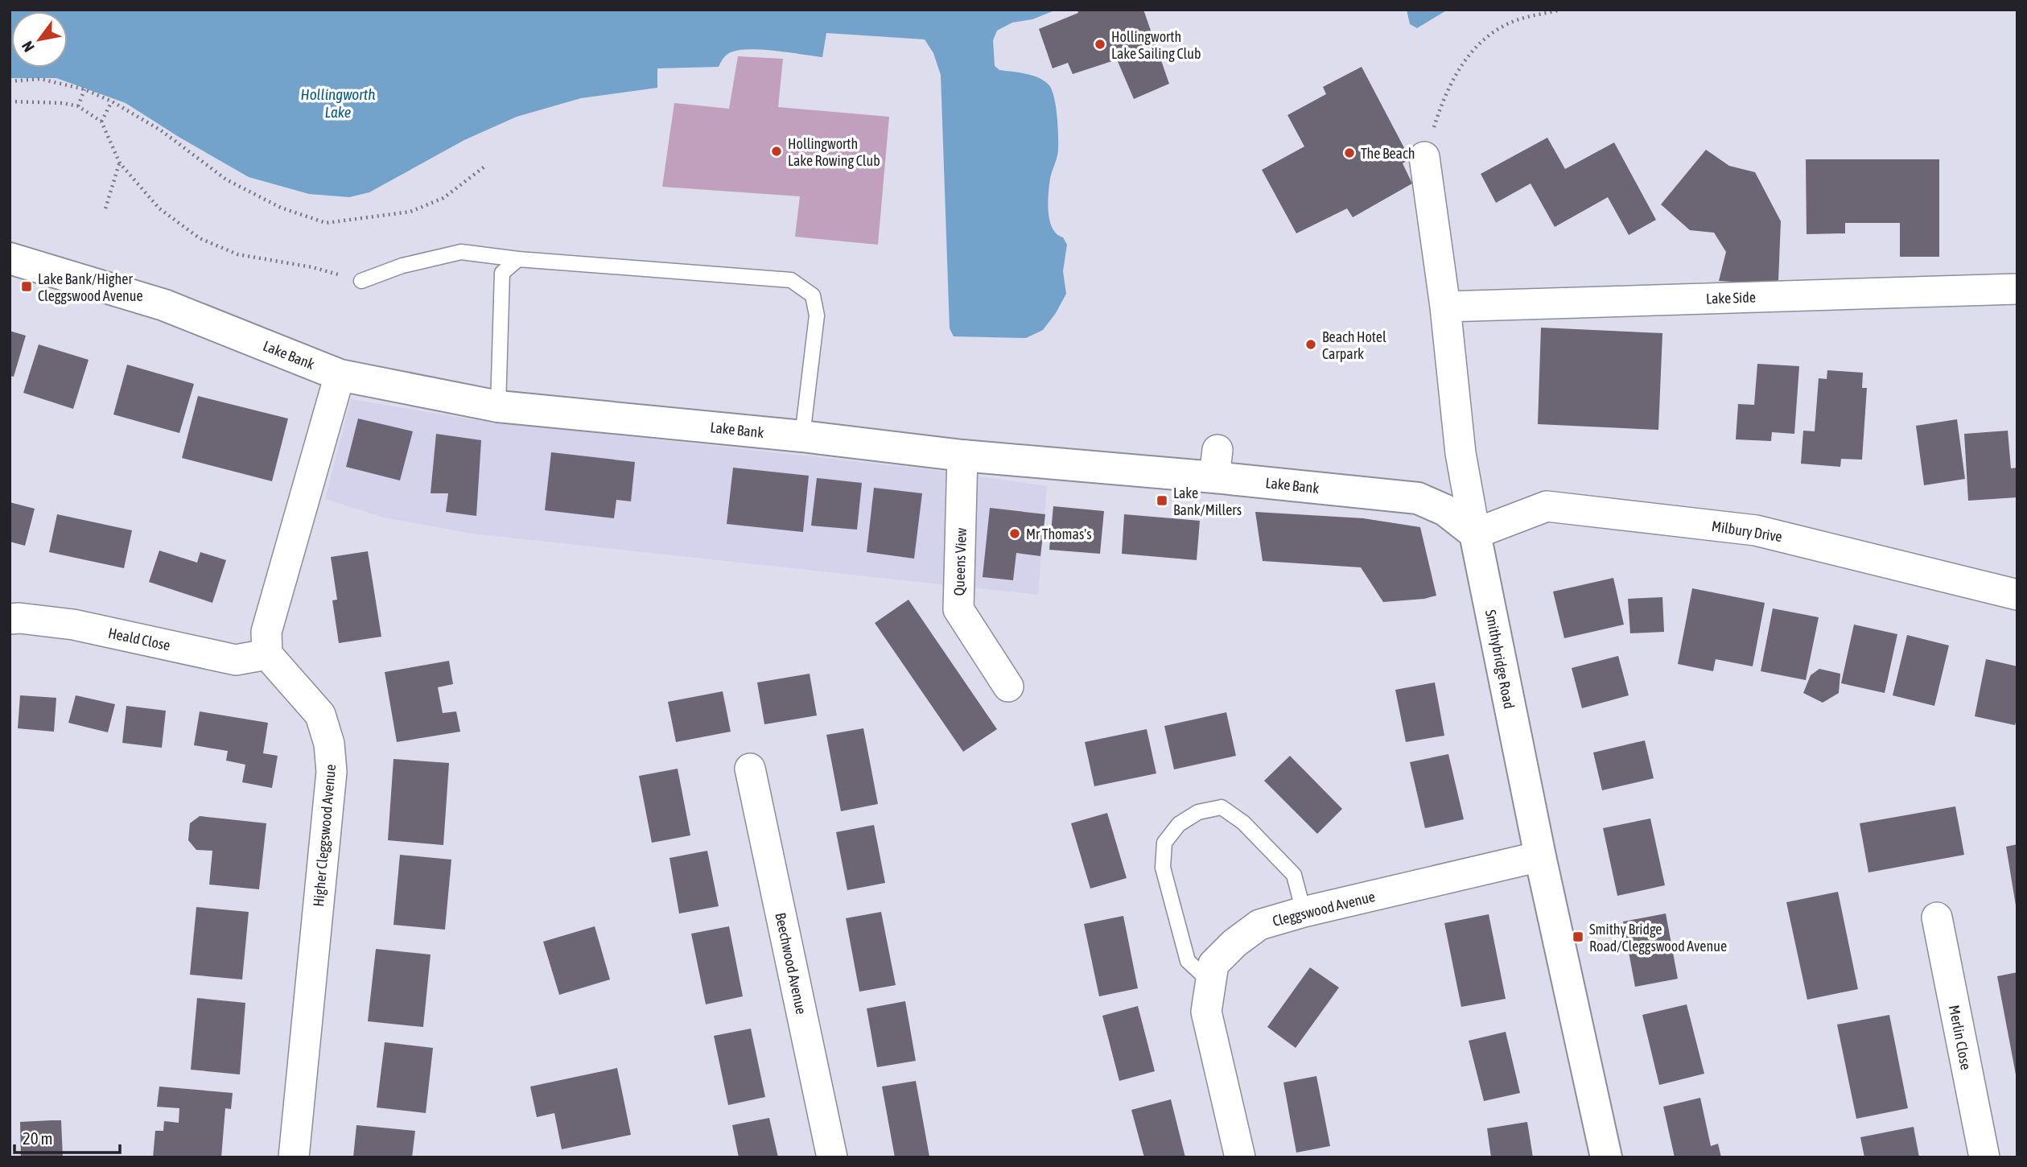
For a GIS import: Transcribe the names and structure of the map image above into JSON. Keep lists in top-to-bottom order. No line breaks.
{"streets":{"main road":["Lake Bank","Smithybridge Road"],"street":["Lake Side","Milbury Drive","Queens View","Heald Close","Higher Cleggswood Avenue","Cleggswood Avenue","Beechwood Avenue","Merlin Close"]},"crossings":[["Lake Side","Smithybridge Road"],["Lake Bank","Milbury Drive"],["Lake Bank","Queens View"],["Lake Bank","Smithybridge Road"],["Milbury Drive","Smithybridge Road"],["Heald Close","Higher Cleggswood Avenue"],["Smithybridge Road","Cleggswood Avenue"]],"water":["Hollingworth Lake"],"places":{"other":["Hollingworth Lake Sailing Club","Hollingworth Lake Rowing Club","The Beach","Beach Hotel Carpark","Mr Thomas's"],"transit":["Lake Bank/Higher Cleggswood Avenue","Lake Bank/Millers","Smithy Bridge Road/Cleggswood Avenue"]},"scale_bar":"20 m","north":"bottom left"}
